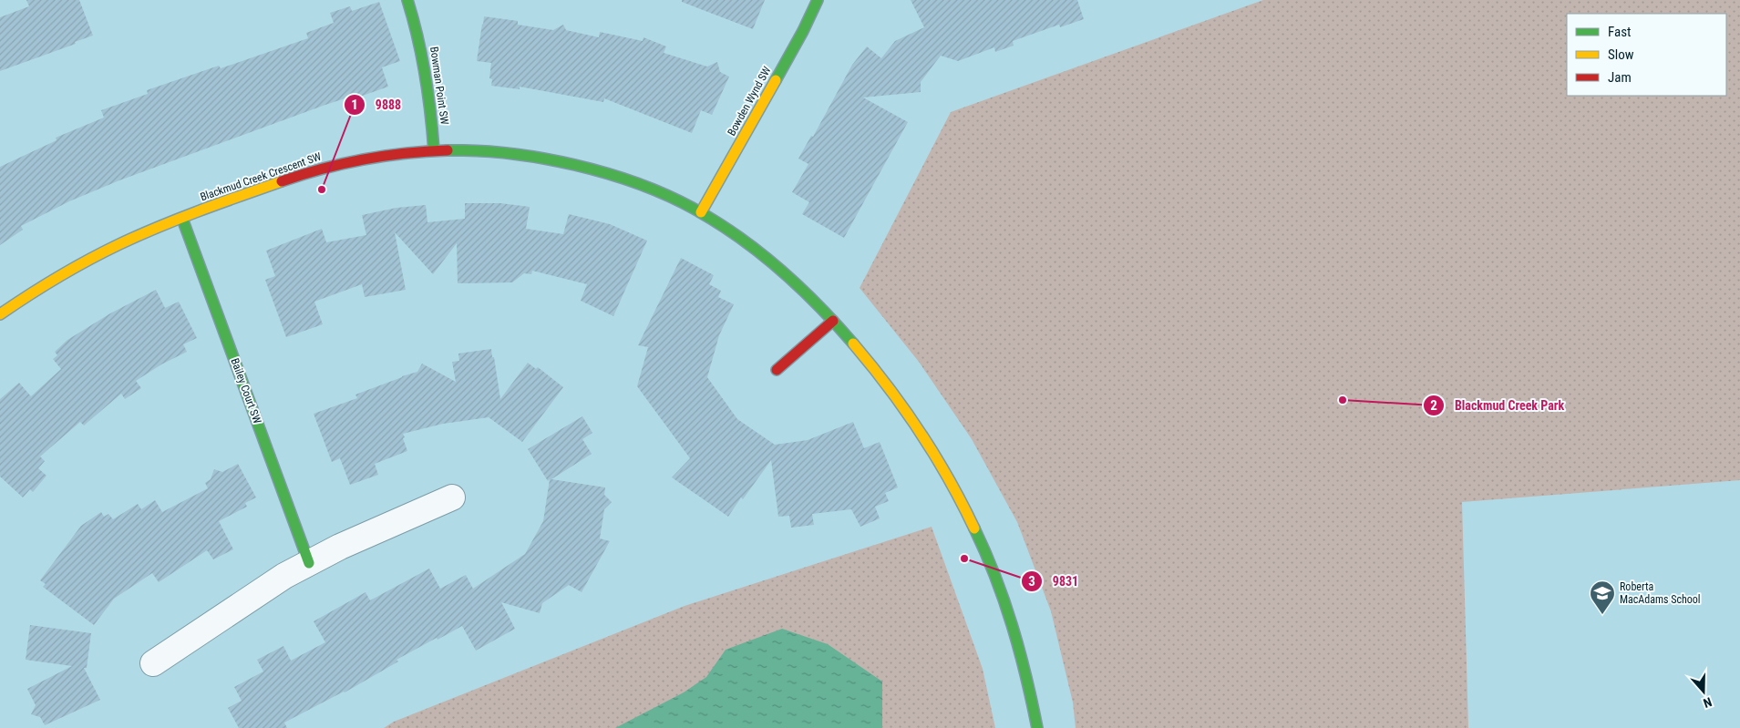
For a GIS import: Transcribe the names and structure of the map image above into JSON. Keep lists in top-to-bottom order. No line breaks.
{"streets":{"street":["Bowman Point SW","Bowden Wynd SW","Blackmud Creek Crescent SW","Bailey Court SW"]},"crossings":[["Bowman Point SW","Blackmud Creek Crescent SW"],["Bowden Wynd SW","Blackmud Creek Crescent SW"],["Blackmud Creek Crescent SW","Bailey Court SW"]],"places":{"other":["9888","Blackmud Creek Park","9831"],"school or university":["Roberta MacAdams School"]},"legend":["Fast","Slow","Jam"],"north":"bottom"}
